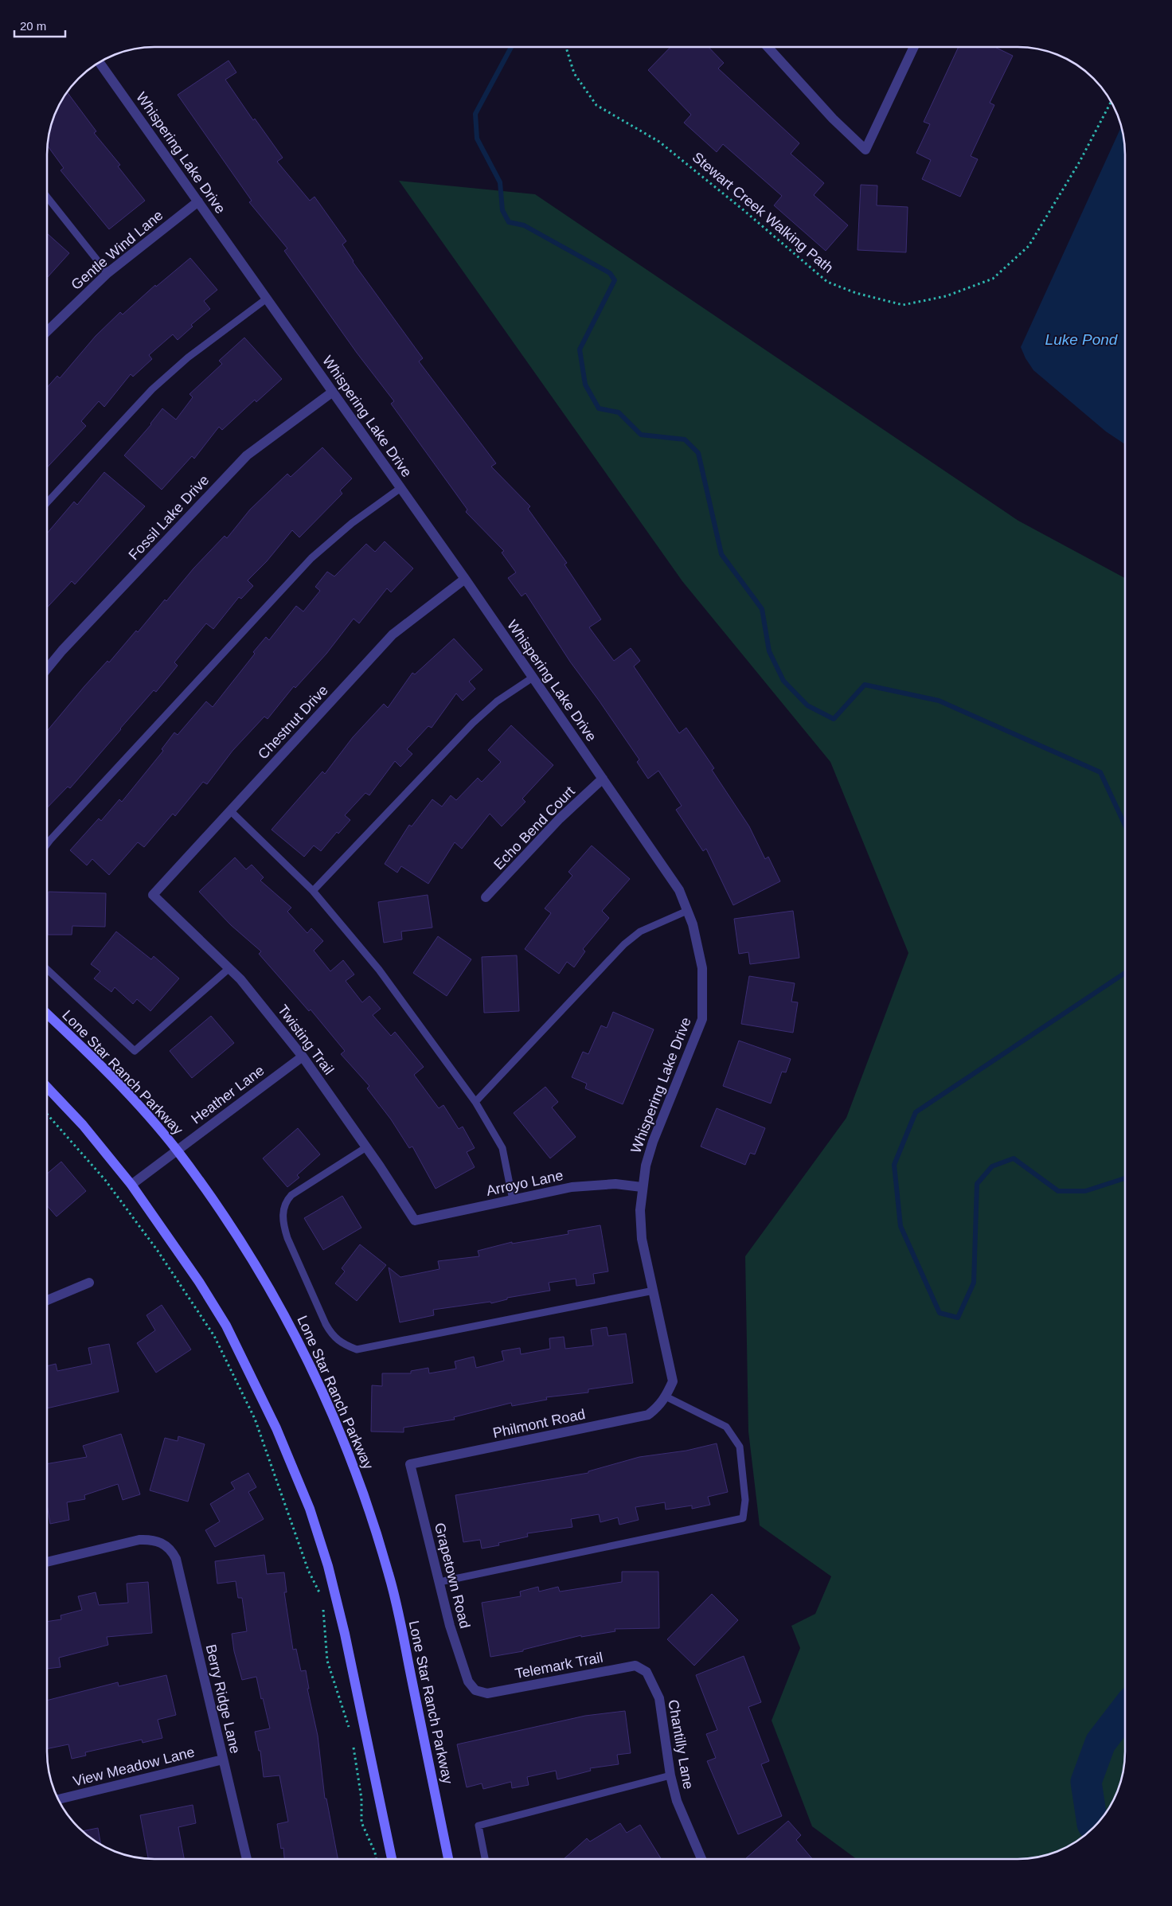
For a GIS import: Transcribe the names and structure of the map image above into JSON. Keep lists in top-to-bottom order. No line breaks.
{"streets":{"main road":["Lone Star Ranch Parkway"],"street":["Whispering Lake Drive","Gentle Wind Lane","Fossil Lake Drive","Chestnut Drive","Echo Bend Court","Twisting Trail","Heather Lane","Arroyo Lane","Philmont Road","Grapetown Road","Telemark Trail","Berry Ridge Lane","Chantilly Lane","View Meadow Lane"],"path":["Stewart Creek Walking Path"]},"crossings":[["Whispering Lake Drive","Gentle Wind Lane"],["Whispering Lake Drive","Fossil Lake Drive"],["Whispering Lake Drive","Chestnut Drive"],["Whispering Lake Drive","Echo Bend Court"],["Whispering Lake Drive","Arroyo Lane"],["Whispering Lake Drive","Philmont Road"],["Chestnut Drive","Twisting Trail"],["Twisting Trail","Heather Lane"],["Twisting Trail","Arroyo Lane"],["Lone Star Ranch Parkway","Heather Lane"],["Philmont Road","Grapetown Road"],["Grapetown Road","Telemark Trail"],["Telemark Trail","Chantilly Lane"],["Berry Ridge Lane","View Meadow Lane"]],"water":["Luke Pond"],"scale_bar":"20 m"}
